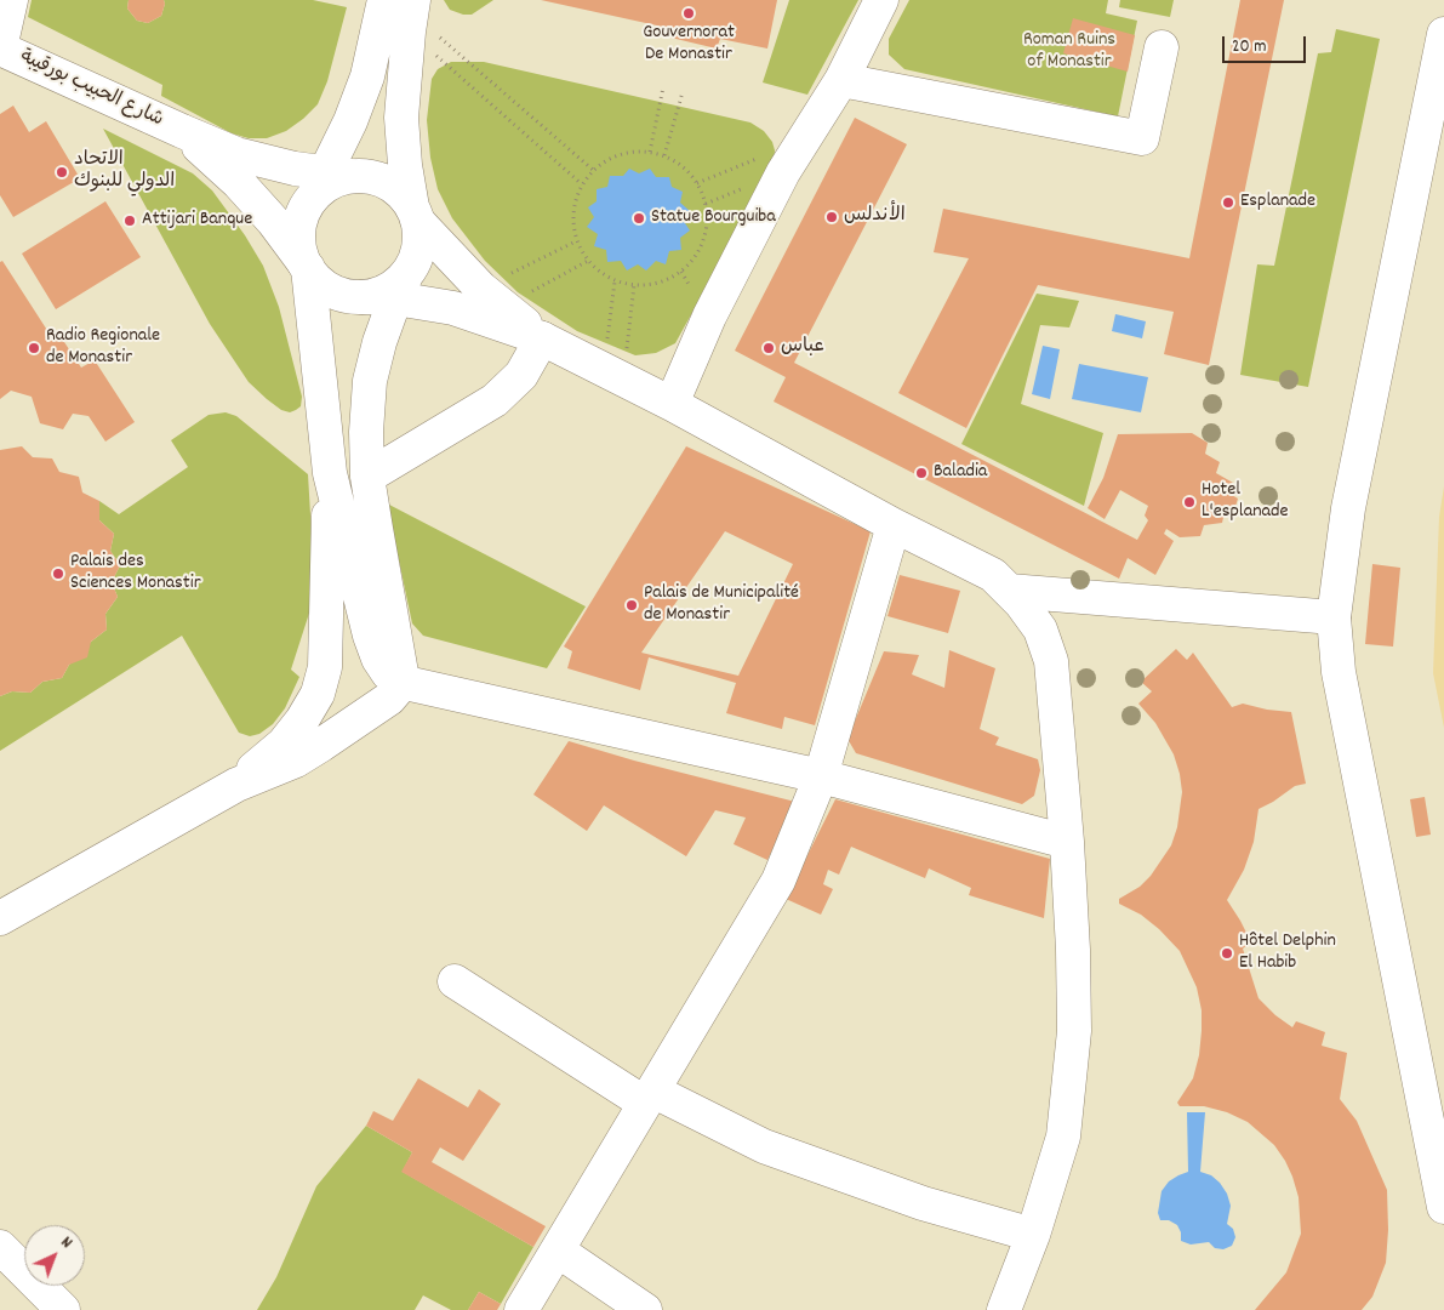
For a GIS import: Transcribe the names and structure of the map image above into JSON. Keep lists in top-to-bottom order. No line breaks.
{"streets":{"street":["شارع الحبيب بورقيبة"]},"parks":["Roman Ruins of Monastir"],"places":["Gouvernorat De Monastir","الاتحاد الدولي للبنوك","Esplanade","الأندلس","Statue Bourguiba","Attijari Banque","Radio Regionale de Monastir","عباس","Baladia","Hotel L'esplanade","Palais des Sciences Monastir","Palais de Municipalité de Monastir","Hôtel Delphin El Habib"],"scale_bar":"20 m","north":"top right"}
